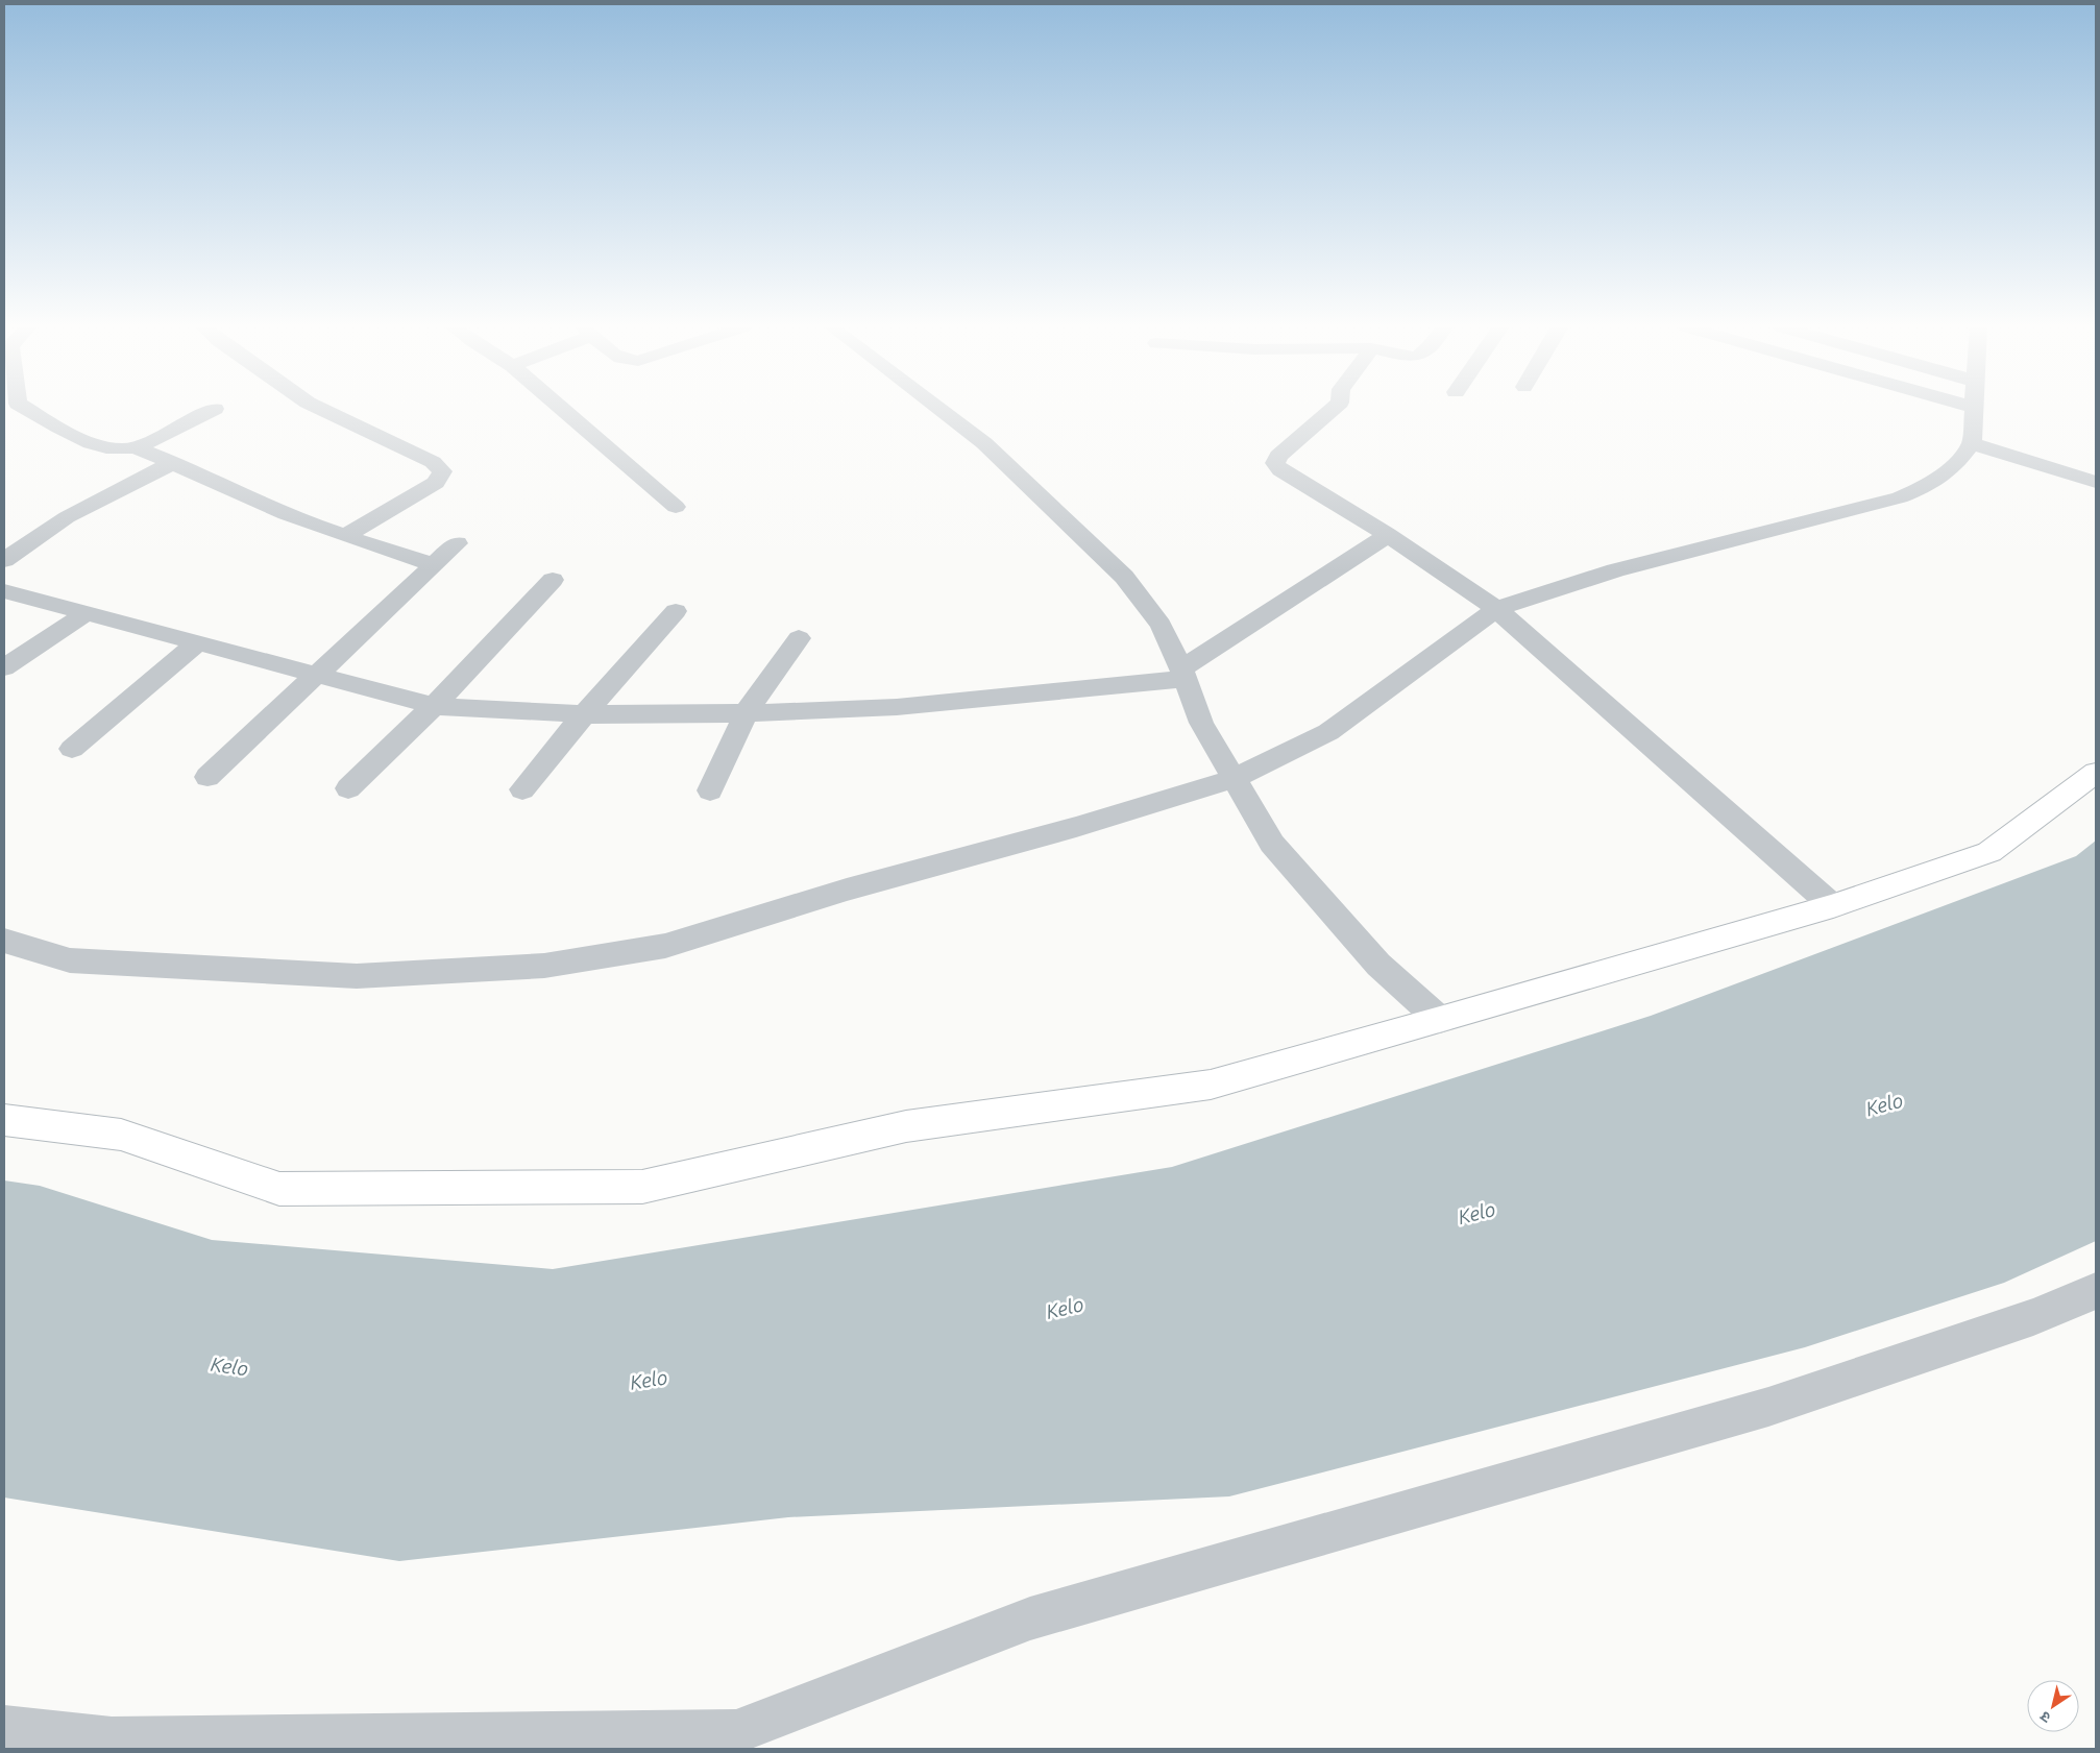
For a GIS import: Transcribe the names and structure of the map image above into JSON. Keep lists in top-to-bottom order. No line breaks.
{"water":["Kelo"],"north":"bottom left"}
